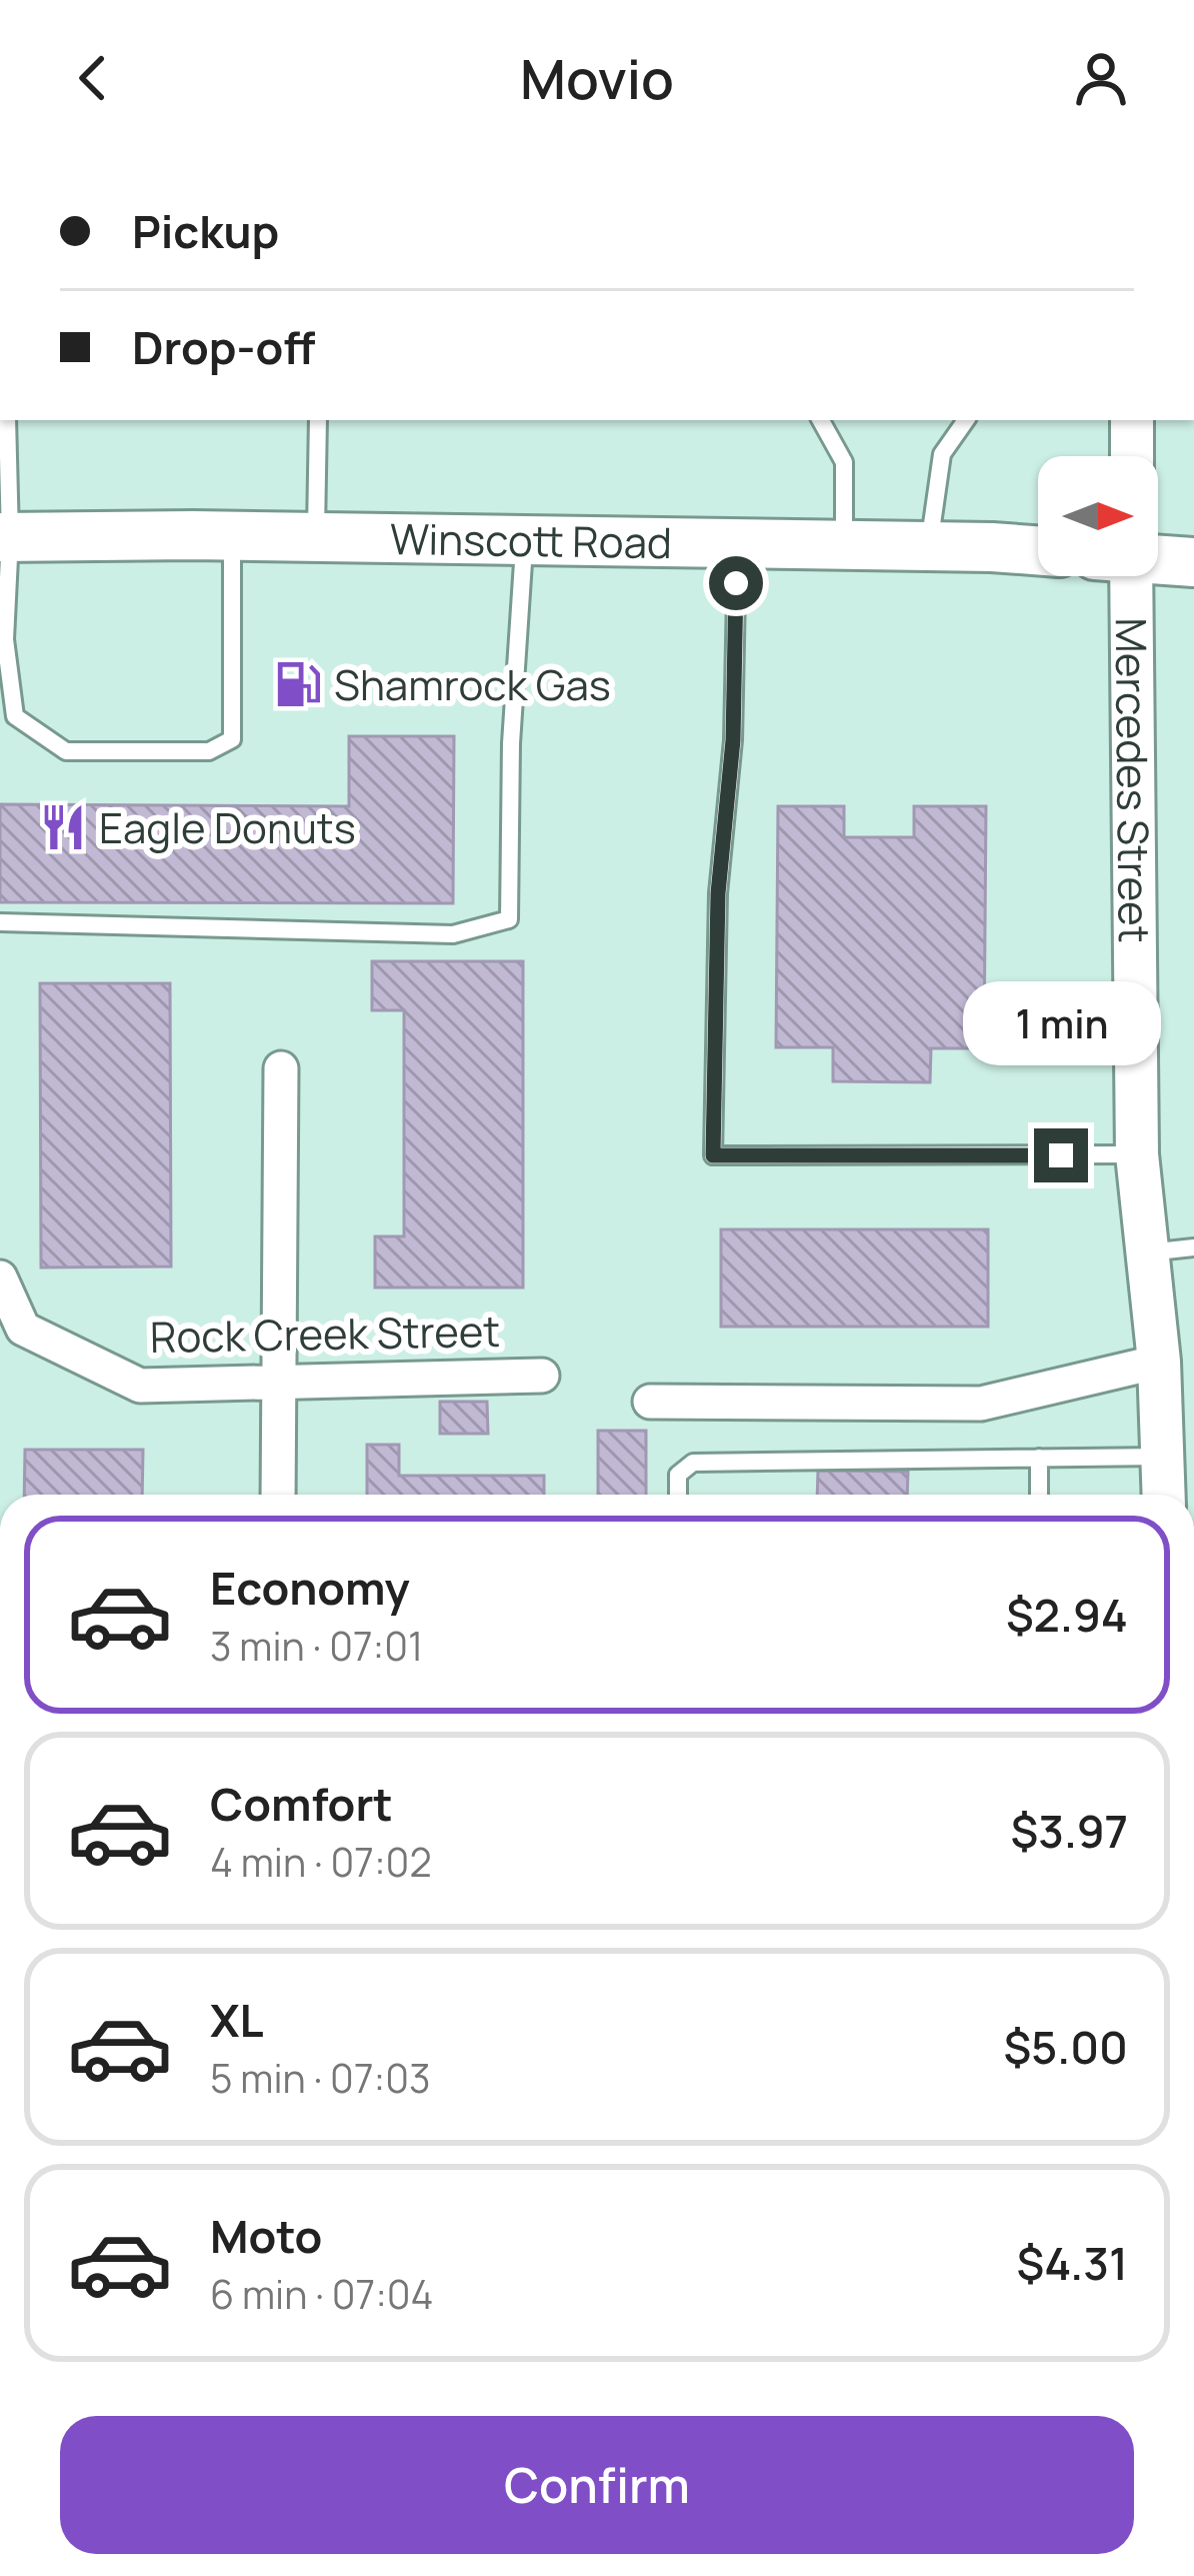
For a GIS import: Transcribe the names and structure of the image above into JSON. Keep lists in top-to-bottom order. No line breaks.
{"streets":{"main road":["Winscott Road"],"street":["Mercedes Street","Rock Creek Street"]},"places":{"fuel station":["Shamrock Gas"],"restaurant":["Eagle Donuts"]},"north":"right","page":{"header":"Movio","banner":["Pickup","Drop-off"],"bubble":"1 min","list":[{"name":"Economy","note":"3 min · 07:01","value":"$2.94"},{"name":"Comfort","note":"4 min · 07:02","value":"$3.97"},{"name":"XL","note":"5 min · 07:03","value":"$5.00"},{"name":"Moto","note":"6 min · 07:04","value":"$4.31"}],"buttons":"Confirm"}}
